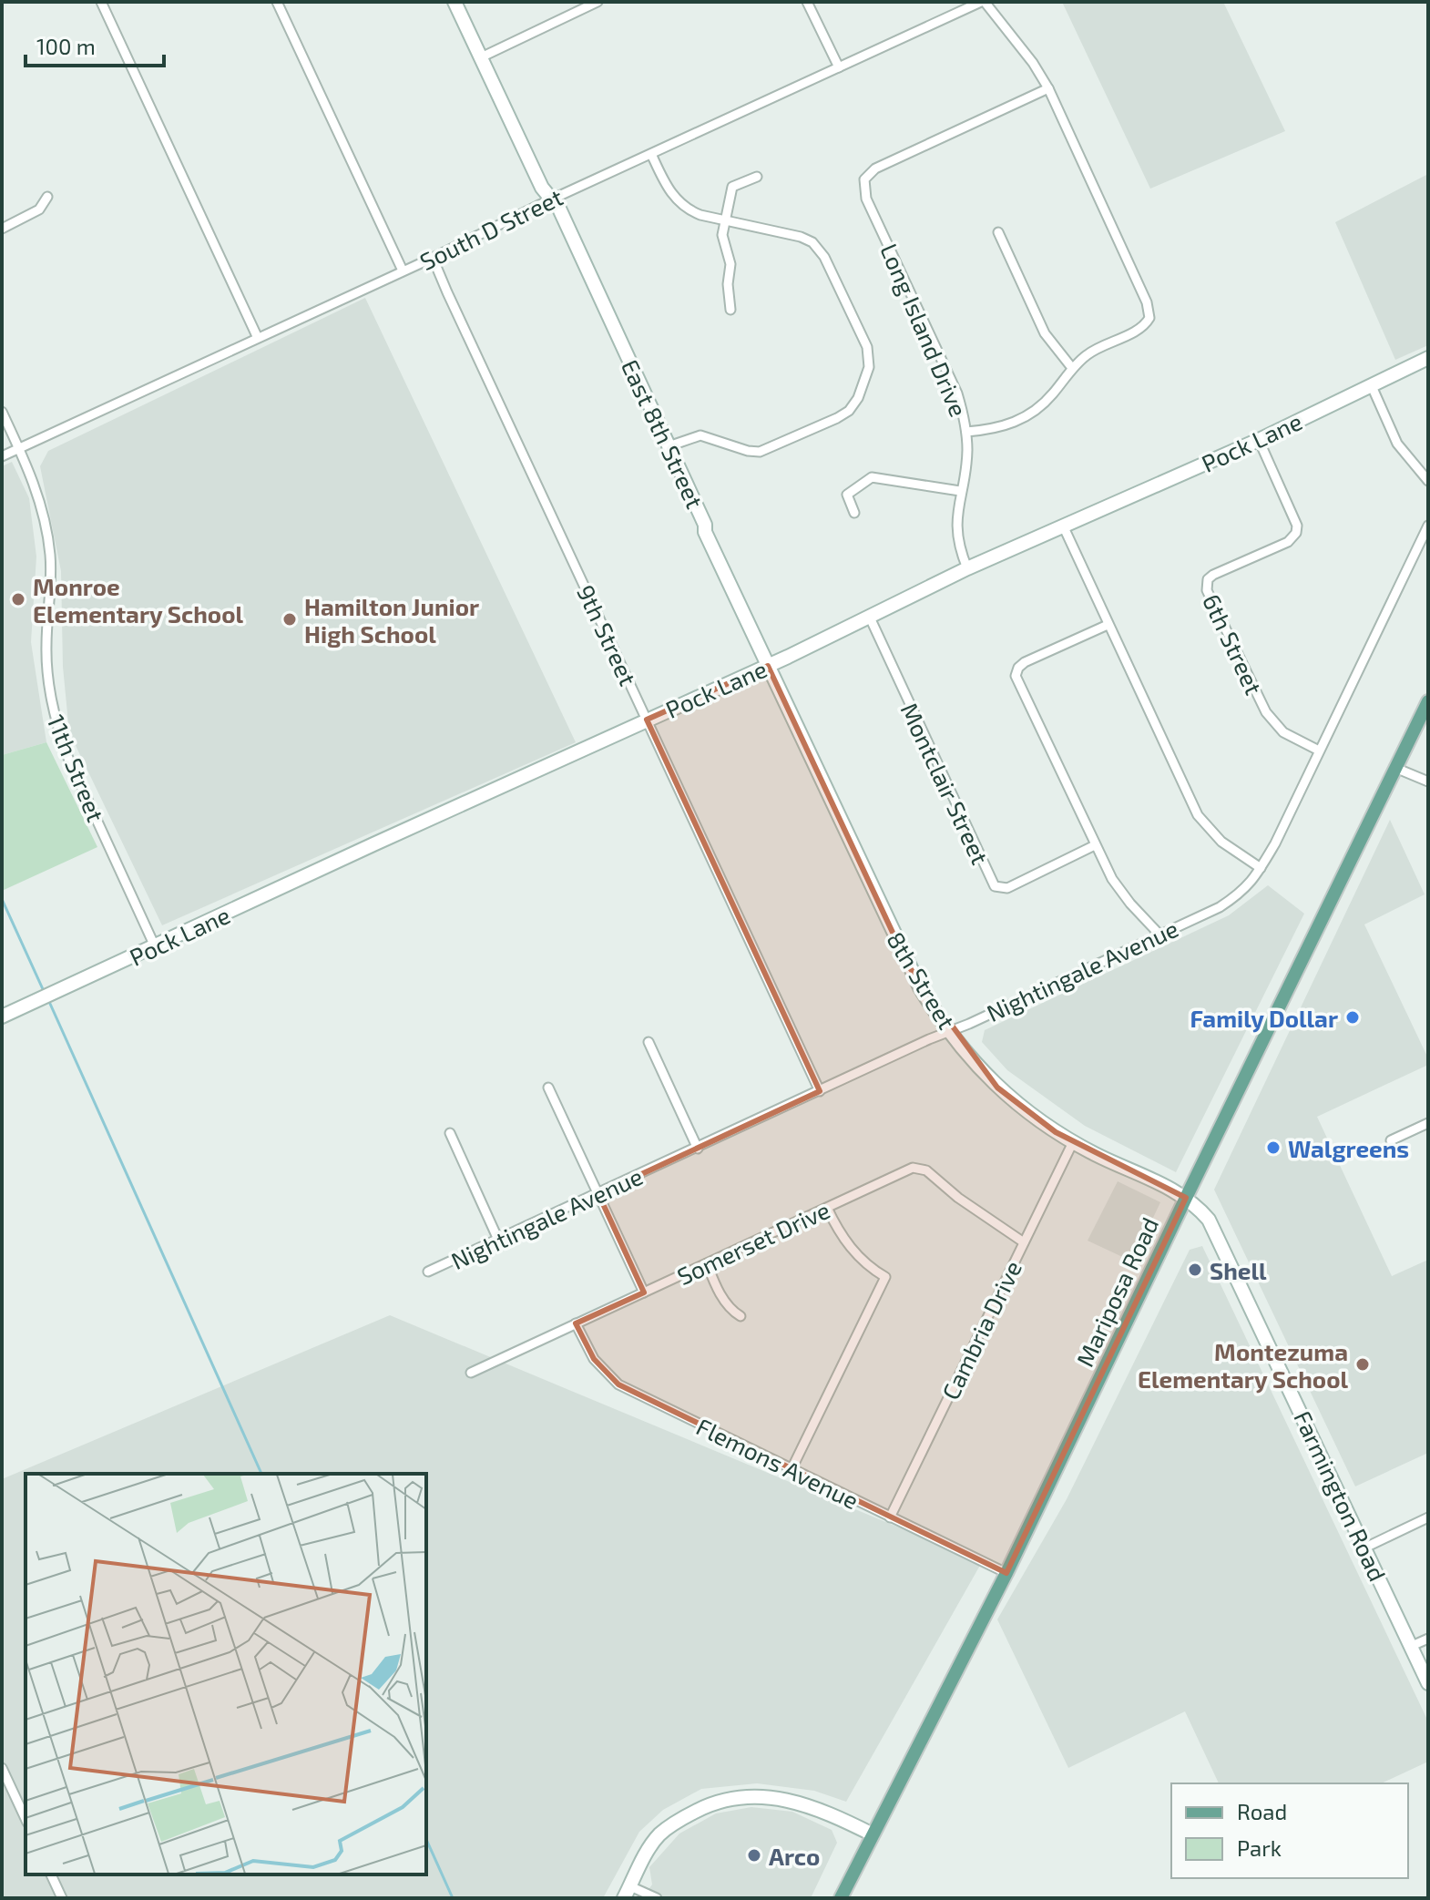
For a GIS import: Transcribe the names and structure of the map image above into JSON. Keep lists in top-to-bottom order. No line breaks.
{"streets":{"main road":["Mariposa Road"],"street":["South D Street","Long Island Drive","East 8th Street","Pock Lane","9th Street","6th Street","11th Street","Montclair Street","Nightingale Avenue","8th Street","Somerset Drive","Cambria Drive","Flemons Avenue","Farmington Road"]},"crossings":[["South D Street","East 8th Street"],["South D Street","9th Street"],["South D Street","11th Street"],["Long Island Drive","Pock Lane"],["East 8th Street","Pock Lane"],["East 8th Street","8th Street"],["Pock Lane","9th Street"],["Pock Lane","6th Street"],["Pock Lane","11th Street"],["Pock Lane","Montclair Street"],["Pock Lane","8th Street"],["9th Street","Nightingale Avenue"],["6th Street","Nightingale Avenue"],["Nightingale Avenue","8th Street"],["8th Street","Mariposa Road"],["8th Street","Cambria Drive"],["8th Street","Farmington Road"],["Somerset Drive","Cambria Drive"],["Somerset Drive","Flemons Avenue"],["Mariposa Road","Flemons Avenue"],["Mariposa Road","Farmington Road"],["Cambria Drive","Flemons Avenue"]],"places":["Monroe Elementary School","Hamilton Junior High School","Family Dollar","Walgreens","Shell","Montezuma Elementary School","Arco"],"legend":["Road","Park"],"scale_bar":"100 m"}
